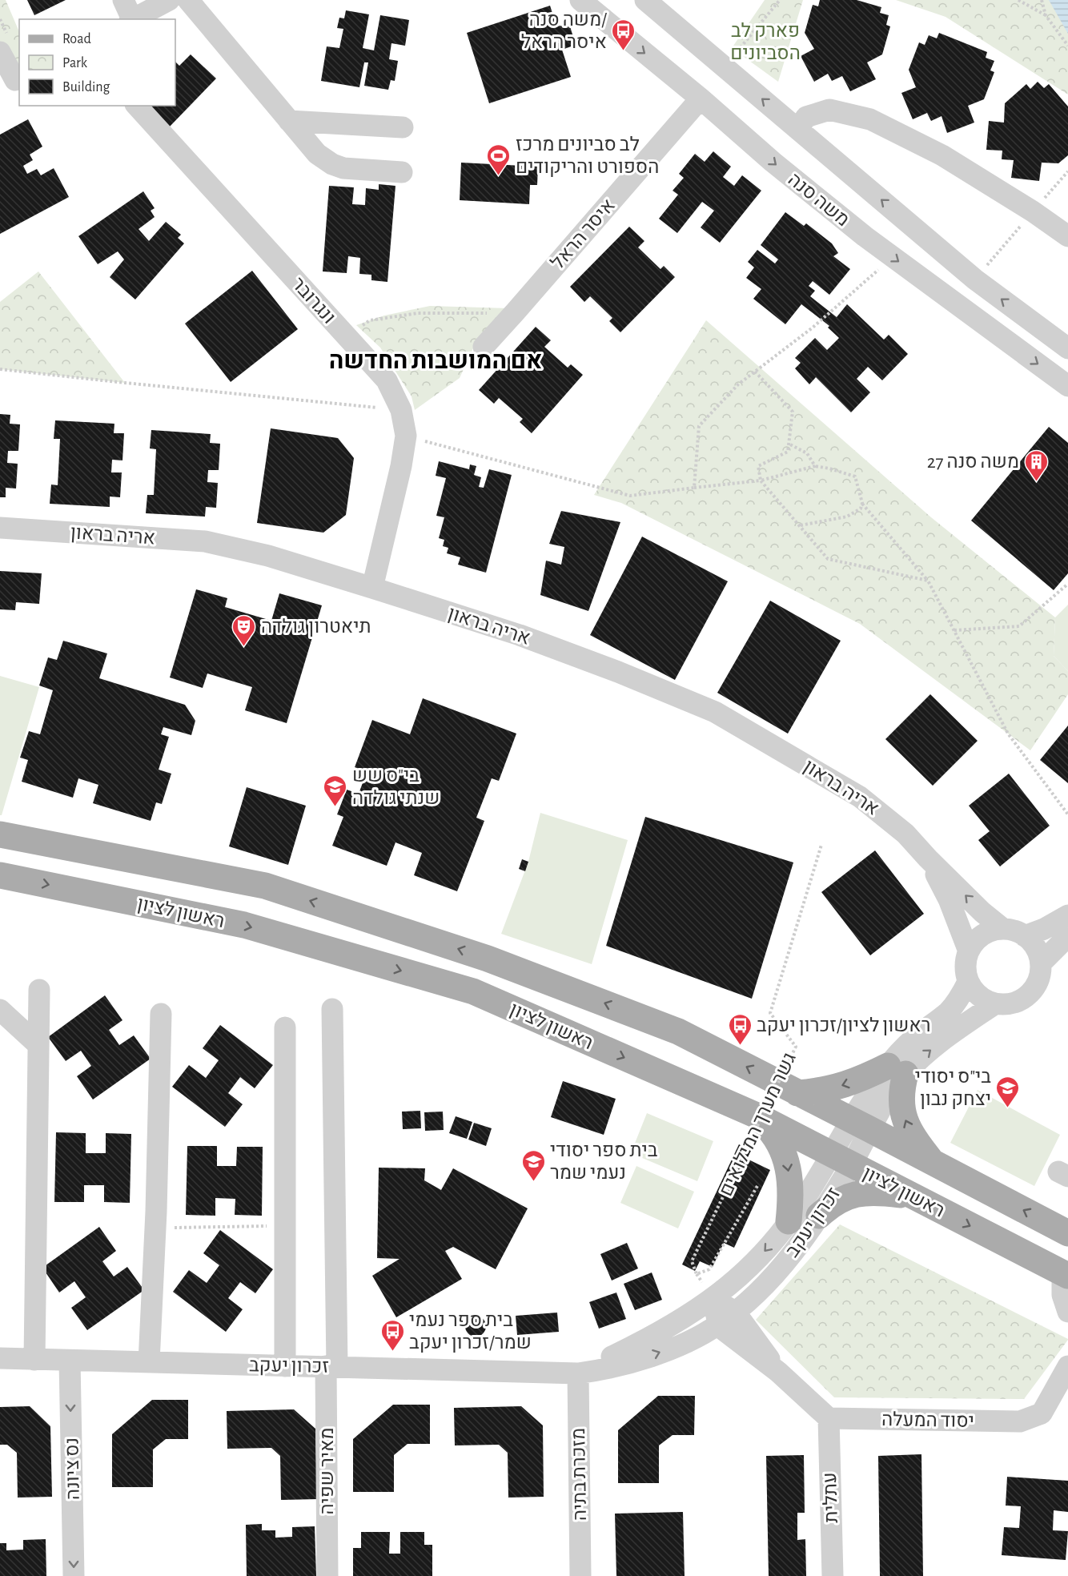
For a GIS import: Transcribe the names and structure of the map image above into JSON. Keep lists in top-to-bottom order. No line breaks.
{"streets":{"main road":["ראשון לציון"],"street":["משה סנה","איסר הראל","ונגרובר","אריה בראון","זכרון יעקב","יסוד המעלה","נס ציונה","מאיר שפיה","מזכרת בתיה","עתלית"],"path":["גשר מערך המילואים"]},"crossings":[["משה סנה","איסר הראל"],["ונגרובר","אריה בראון"],["אריה בראון","זכרון יעקב"],["ראשון לציון","זכרון יעקב"],["זכרון יעקב","נס ציונה"],["זכרון יעקב","מאיר שפיה"],["זכרון יעקב","מזכרת בתיה"],["יסוד המעלה","עתלית"]],"one_way":["נס ציונה"],"districts":["אם המושבות החדשה"],"parks":["פארק לב הסביונים"],"places":{"bus stop":["משה סנה/ איסר הראל","ראשון לציון/זכרון יעקב","בית ספר נעמי שמר/זכרון יעקב"],"sports":["לב סביונים מרכז הספורט והריקודים"],"building":["משה סנה 27"],"theatre":["תיאטרון גולדה"],"school or university":["בי\"ס שש שנתי גולדה","בי\"ס יסודי יצחק נבון","בית ספר יסודי נעמי שמר"]},"legend":["Road","Park","Building"]}
